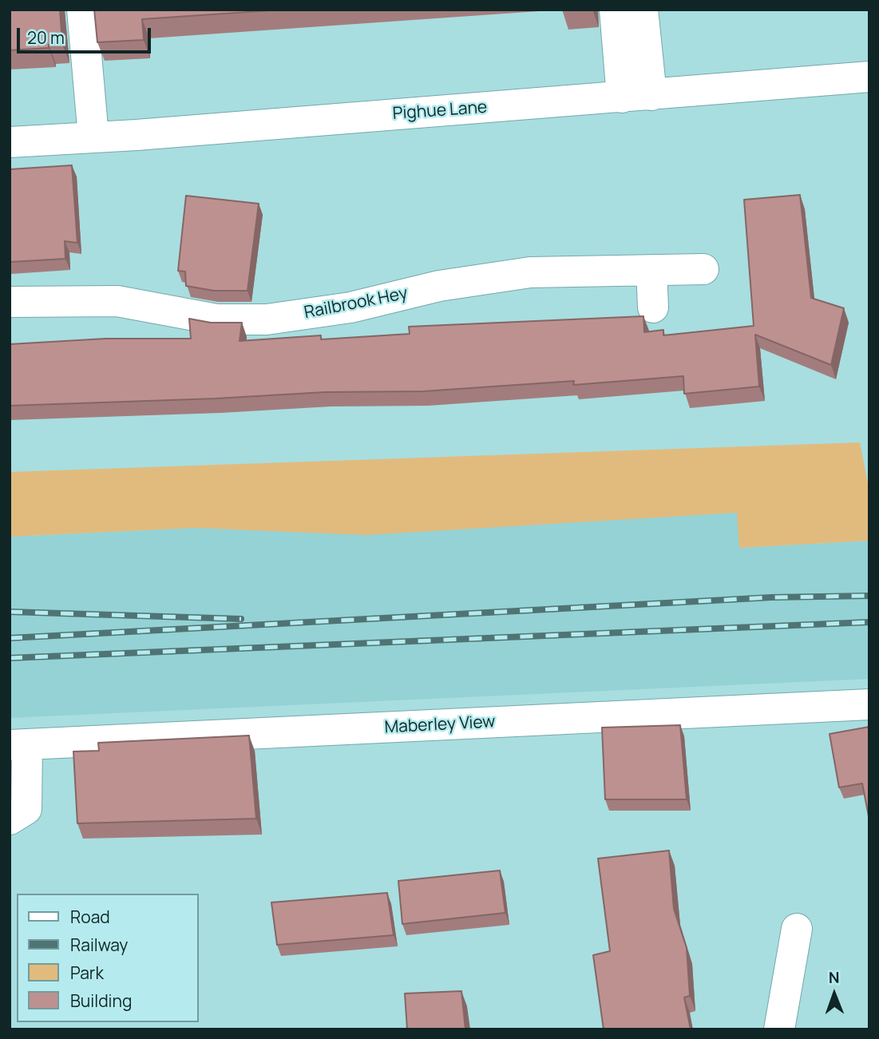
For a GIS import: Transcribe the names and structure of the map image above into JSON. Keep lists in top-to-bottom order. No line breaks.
{"streets":{"street":["Pighue Lane","Railbrook Hey","Maberley View"]},"legend":["Road","Railway","Park","Building"],"scale_bar":"20 m","north":"top"}
